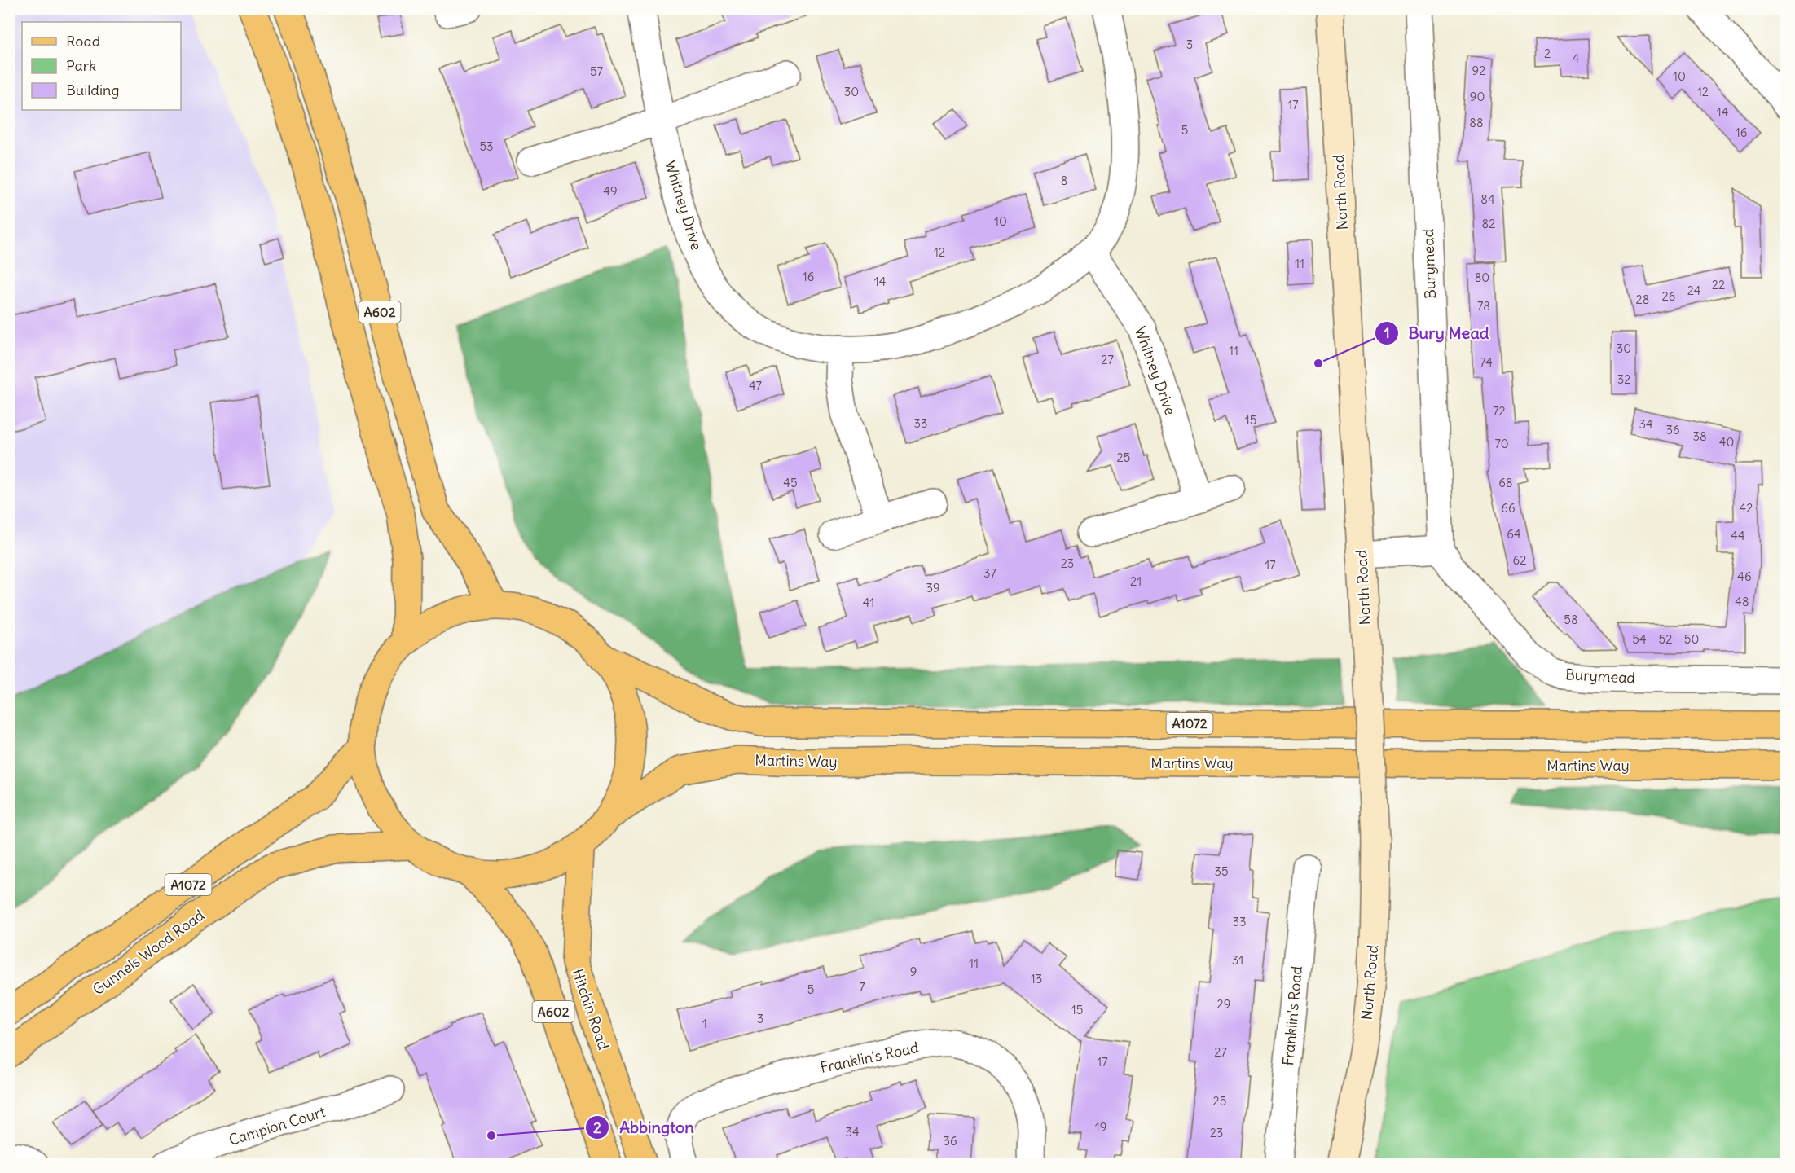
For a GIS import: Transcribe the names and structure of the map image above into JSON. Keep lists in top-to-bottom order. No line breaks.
{"streets":{"main road":["North Road","A602","A1072","Martins Way","Gunnels Wood Road","Hitchin Road"],"street":["Whitney Drive","Burymead","Franklin's Road","Campion Court"]},"crossings":[["A602","A1072"],["A602","Martins Way"],["A602","Gunnels Wood Road"],["A602","Hitchin Road"]],"places":["Bury Mead","Abbington"],"house_numbers":["3","2","4","92","57","10","30","12","90","17","14","88","5","16","53","8","49","84","10","82","12","11","16","80","14","22","24","26","28","78","30","11","27","74","32","47","72","15","33","34","36","38","40","70","25","45","68","66","42","64","44","62","23","17","37","46","21","39","48","41","58","54","52","50","35","33","31","11","9","13","7","5","29","15","3","1","27","17","25","19","34","23","36"],"legend":["Road","Park","Building"]}
